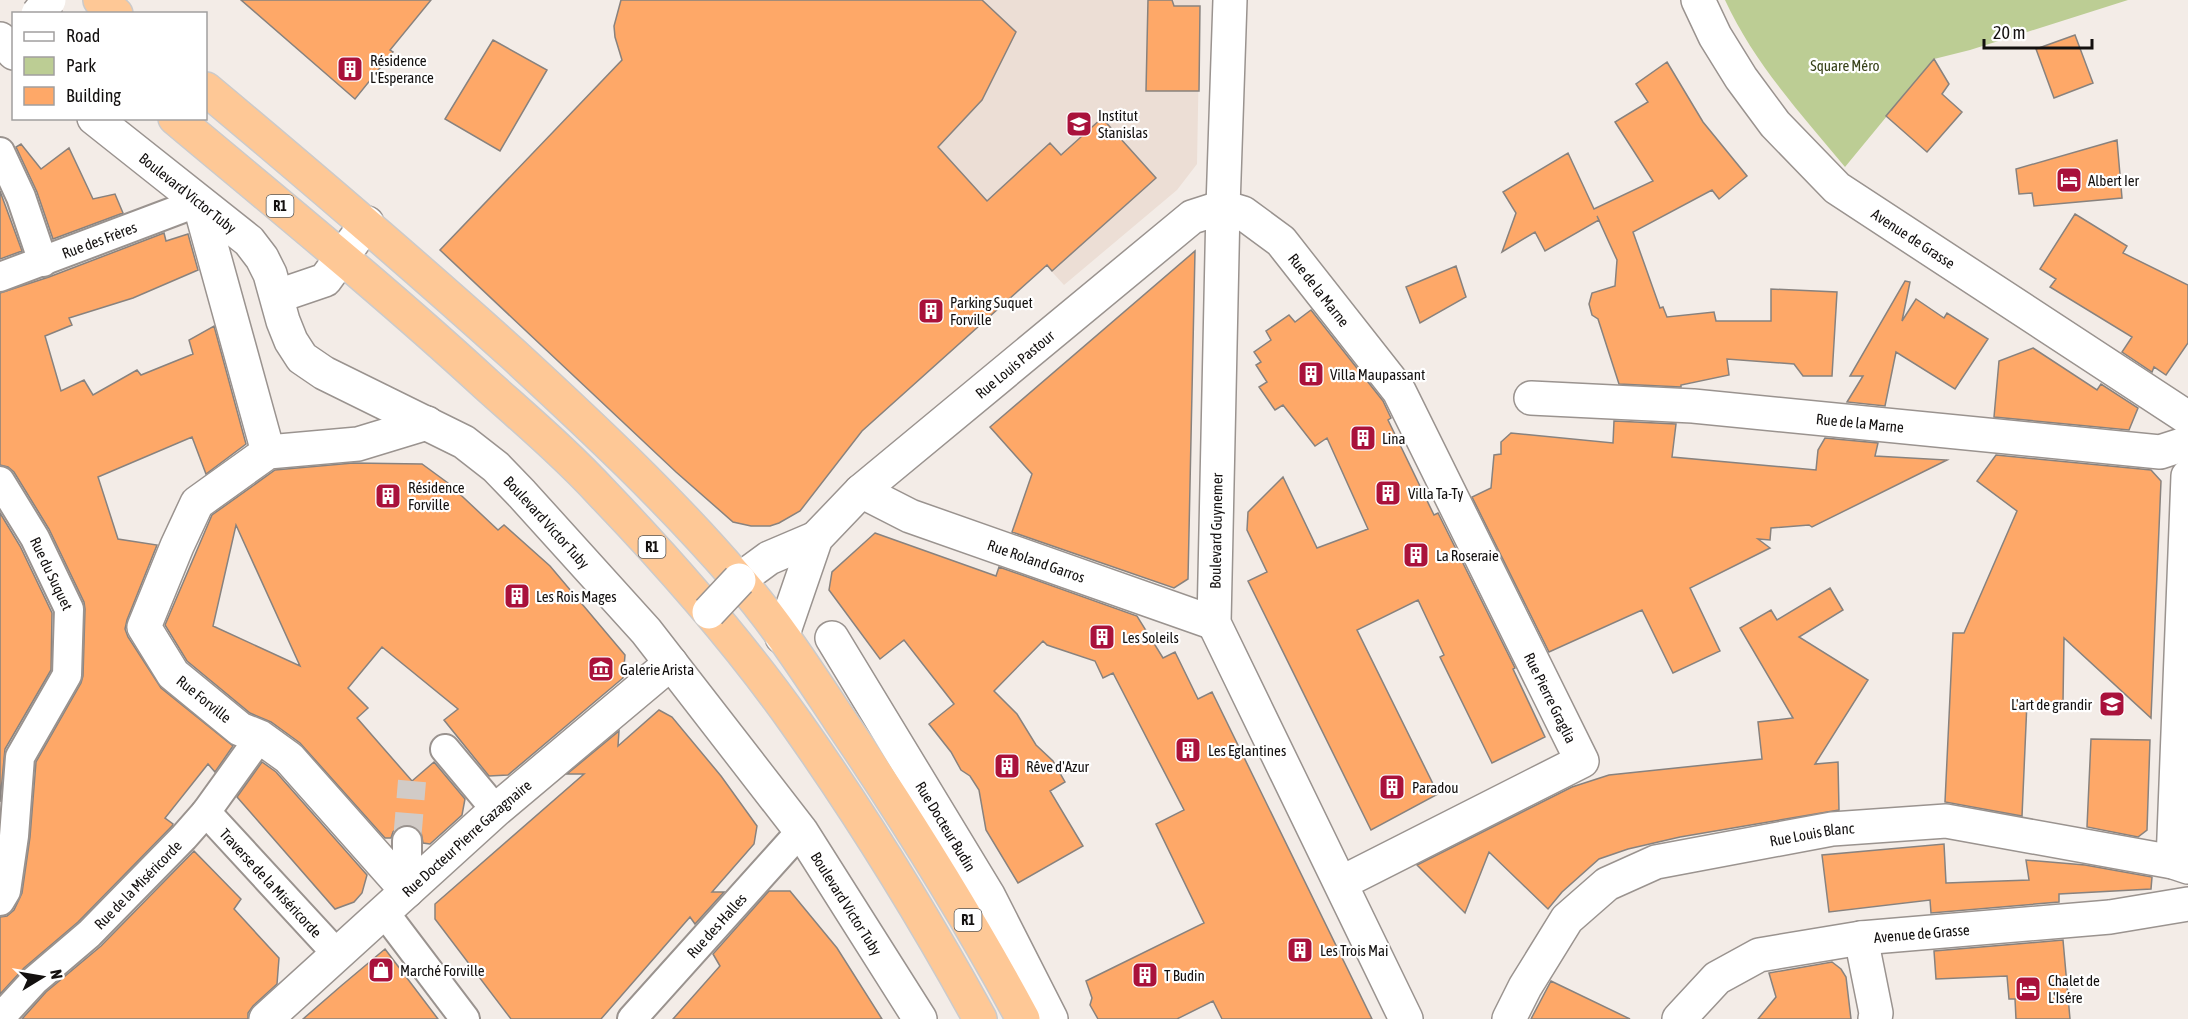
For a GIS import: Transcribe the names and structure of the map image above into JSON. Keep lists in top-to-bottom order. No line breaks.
{"streets":{"highway":["R1"],"street":["Boulevard Victor Tuby","Avenue de Grasse","Rue des Frères","Rue de la Marne","Rue Louis Pastour","Boulevard Guynemer","Rue Roland Garros","Rue du Suquet","Rue Pierre Graglia","Rue Forville","Rue Docteur Budin","Rue Louis Blanc","Rue Docteur Pierre Gazagnaire","Traverse de la Miséricorde","Rue de la Miséricorde","Rue des Halles"]},"crossings":[["Boulevard Victor Tuby","Rue des Frères"],["Boulevard Victor Tuby","Rue Docteur Pierre Gazagnaire"],["Boulevard Victor Tuby","Rue des Halles"],["R1","Rue Louis Pastour"],["Rue de la Marne","Rue Louis Pastour"],["Rue de la Marne","Boulevard Guynemer"],["Rue de la Marne","Rue Pierre Graglia"],["Rue Louis Pastour","Boulevard Guynemer"],["Rue Louis Pastour","Rue Roland Garros"],["Boulevard Guynemer","Rue Roland Garros"],["Boulevard Guynemer","Rue Pierre Graglia"],["Rue Forville","Rue Docteur Pierre Gazagnaire"],["Rue Forville","Rue de la Miséricorde"],["Rue Docteur Pierre Gazagnaire","Traverse de la Miséricorde"],["Traverse de la Miséricorde","Rue de la Miséricorde"]],"parks":["Square Méro"],"places":{"building":["Résidence L'Esperance","Parking Suquet Forville","Villa Maupassant","Lina","Villa Ta-Ty","Résidence Forville","La Roseraie","Les Rois Mages","Les Soleils","Les Eglantines","Rêve d'Azur","Paradou","Les Trois Mai","T Budin"],"school or university":["Institut Stanislas","L'art de grandir"],"hotel":["Albert Ier","Chalet de L'Isére"],"museum":["Galerie Arista"],"shop":["Marché Forville"]},"legend":["Road","Park","Building"],"scale_bar":"20 m","north":"right"}
